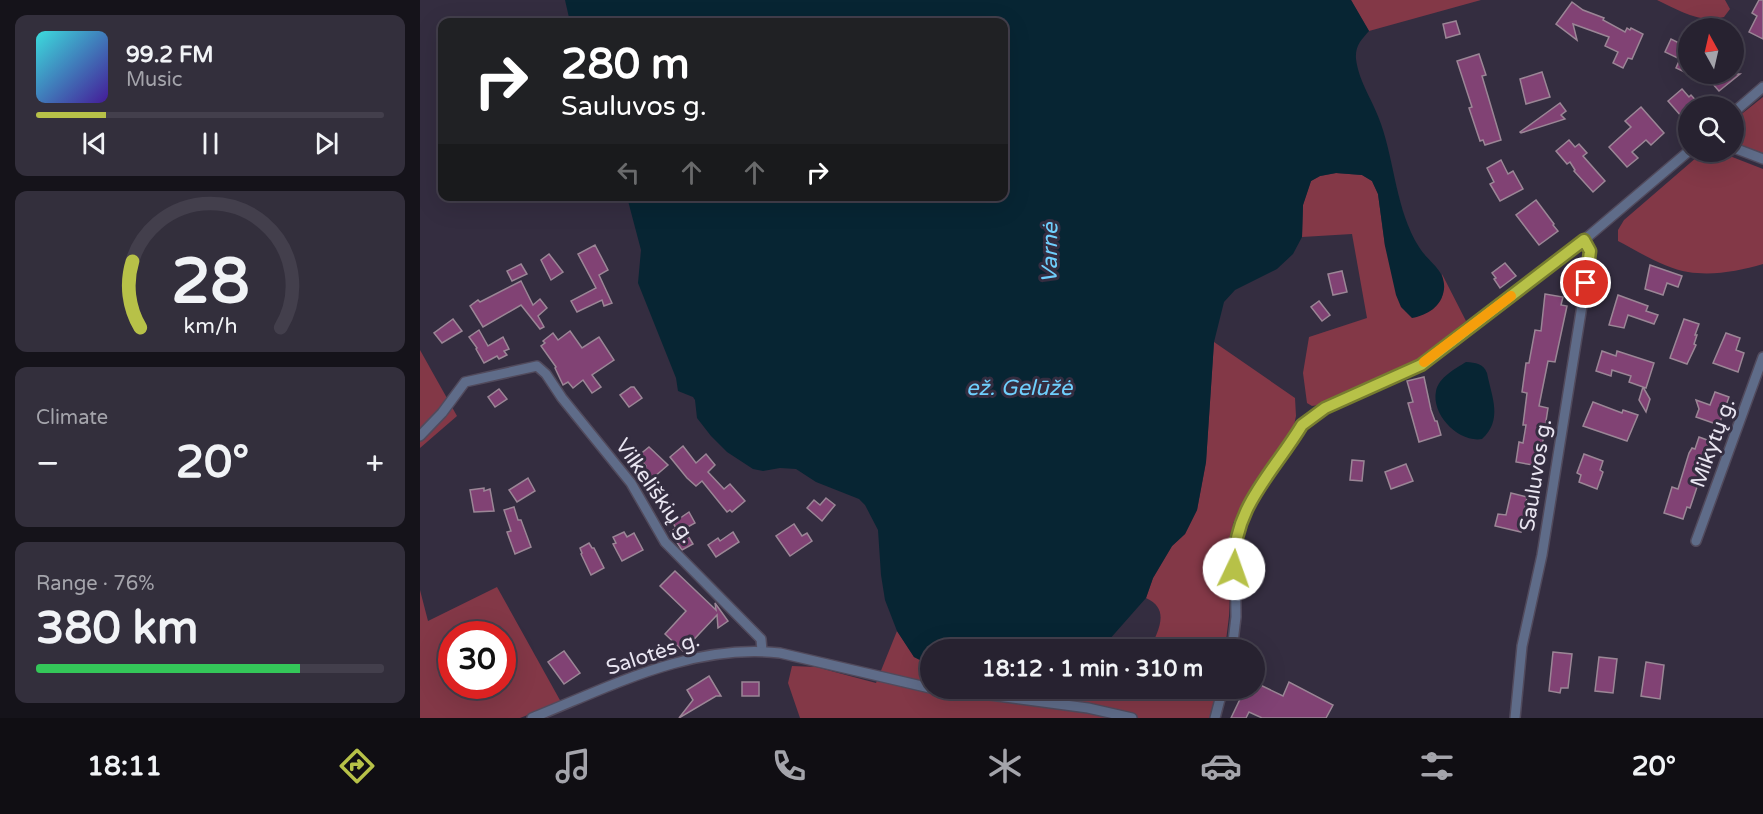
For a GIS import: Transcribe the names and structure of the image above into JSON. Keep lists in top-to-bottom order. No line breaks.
{"streets":{"street":["Mikytų g.","Sauluvos g.","Vilkeliškių g.","Salotės g."]},"crossings":[["Vilkeliškių g.","Salotės g."]],"water":["Varnė","ež. Gelūžė"],"north":"top","page":{"turn":["280 m","Sauluvos g."],"song":["99.2 FM","Music"],"tile":["Climate",["Range · 76%","380 km"]],"heat":["−","20°","+"],"limit":"30","trip":"18:12 · 1 min · 310 m","tabs":["18:11","20°"],"gauge":["28","km/h"]}}
